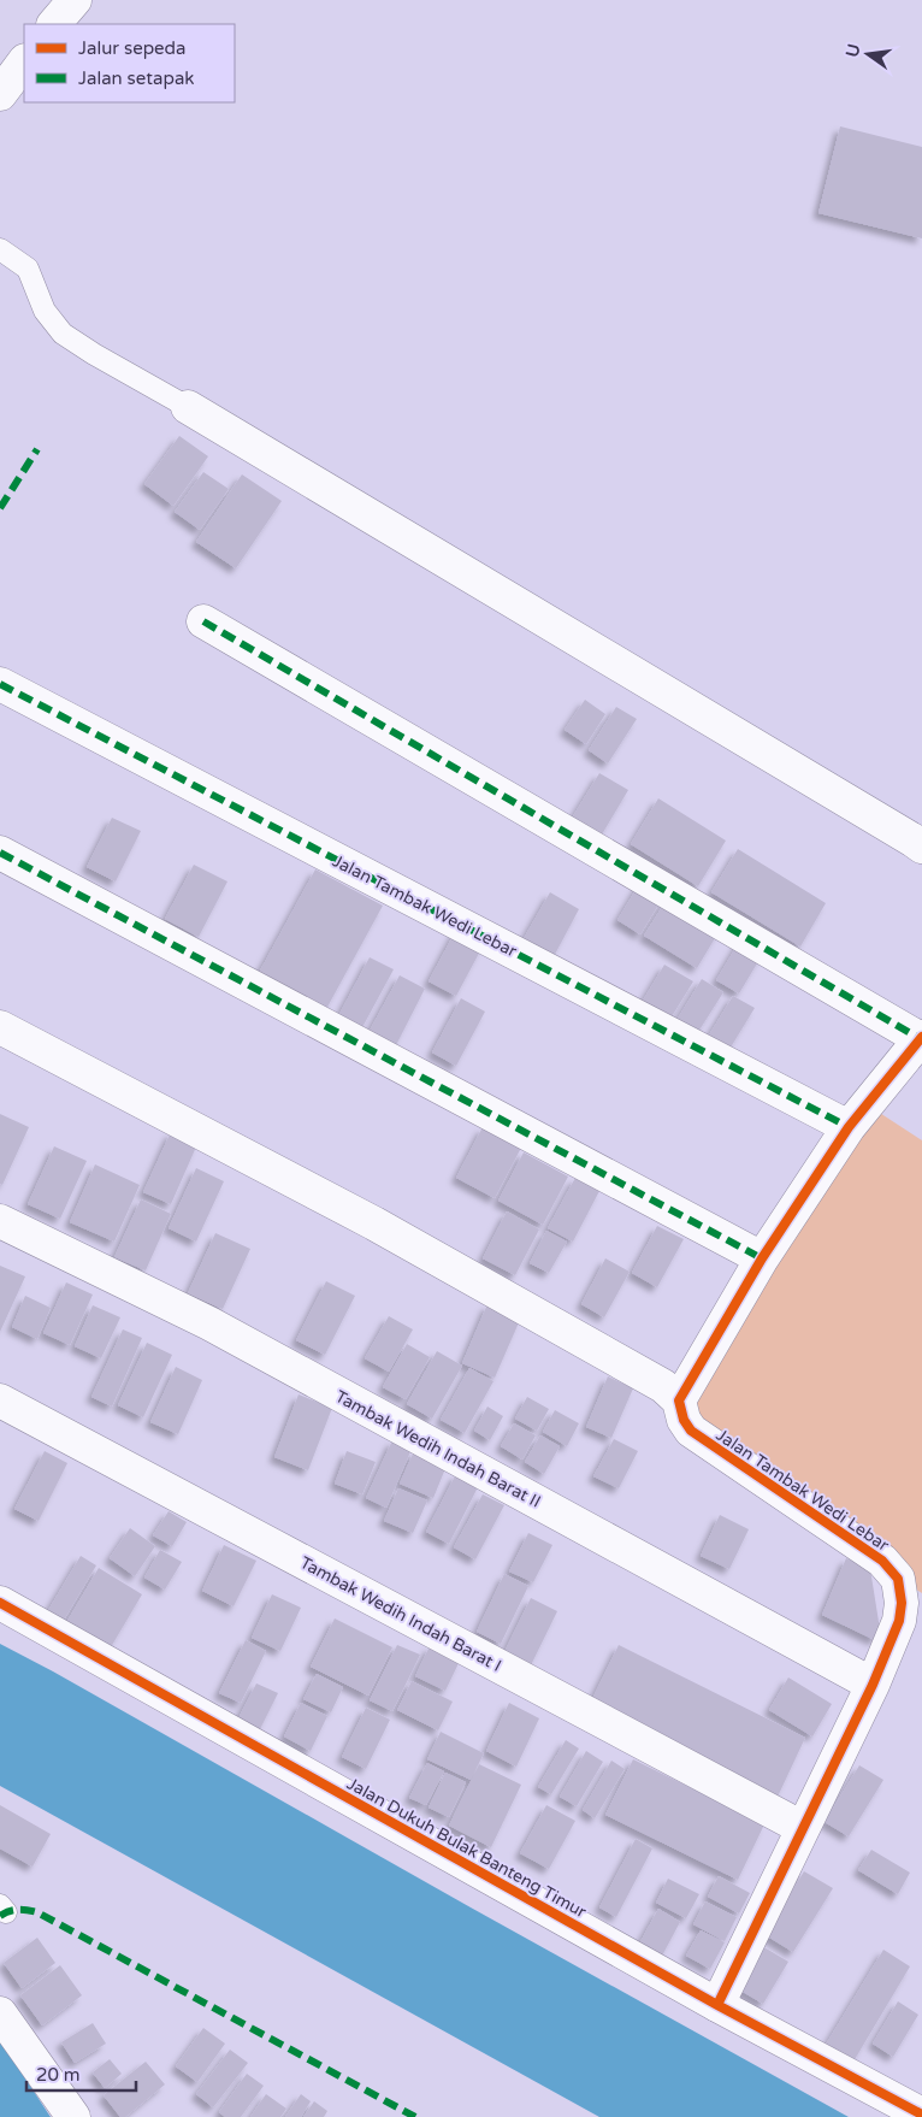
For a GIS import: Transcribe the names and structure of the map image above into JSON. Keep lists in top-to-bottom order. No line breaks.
{"streets":{"street":["Jalan Tambak Wedi Lebar","Tambak Wedih Indah Barat II","Tambak Wedih Indah Barat I","Jalan Dukuh Bulak Banteng Timur"]},"crossings":[["Jalan Tambak Wedi Lebar","Tambak Wedih Indah Barat II"],["Jalan Tambak Wedi Lebar","Tambak Wedih Indah Barat I"],["Jalan Tambak Wedi Lebar","Jalan Dukuh Bulak Banteng Timur"]],"legend":["Jalur sepeda","Jalan setapak"],"scale_bar":"20 m","north":"left"}
